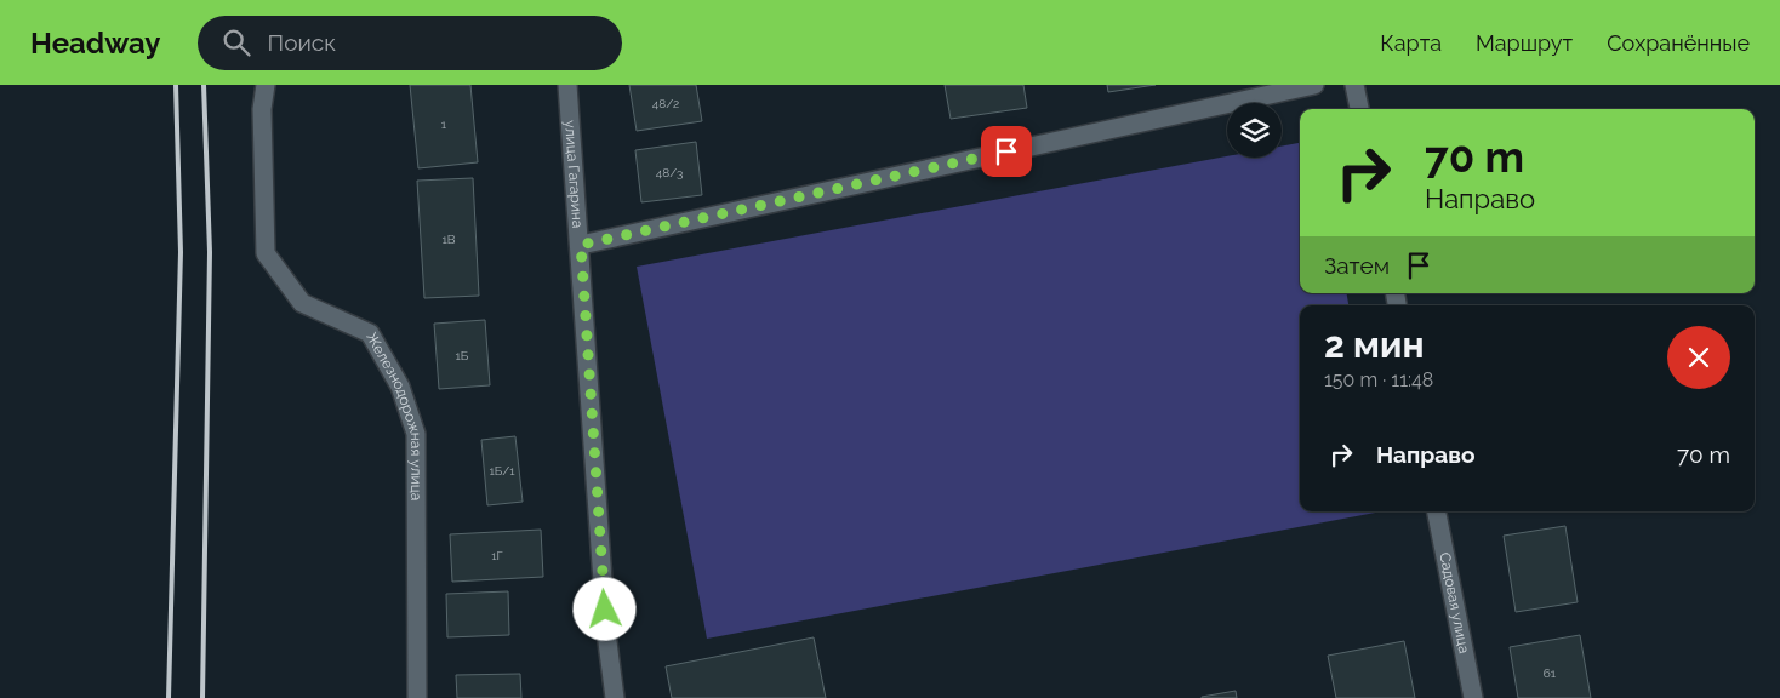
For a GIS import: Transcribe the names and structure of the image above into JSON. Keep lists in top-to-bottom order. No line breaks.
{"streets":{"street":["улица Гагарина","Железнодорожная улица","Садовая улица"]},"house_numbers":["48/2","1","48/3","1В","1Б","1Б/1","1Г","61"],"page":{"header":"Headway","search":"Поиск","nav":["Карта","Маршрут","Сохранённые"],"turn":["70 m","Направо"],"then":"Затем","heading":["2 мин","150 m · 11:48"],"list":[{"name":"Направо","value":"70 m"}]}}
